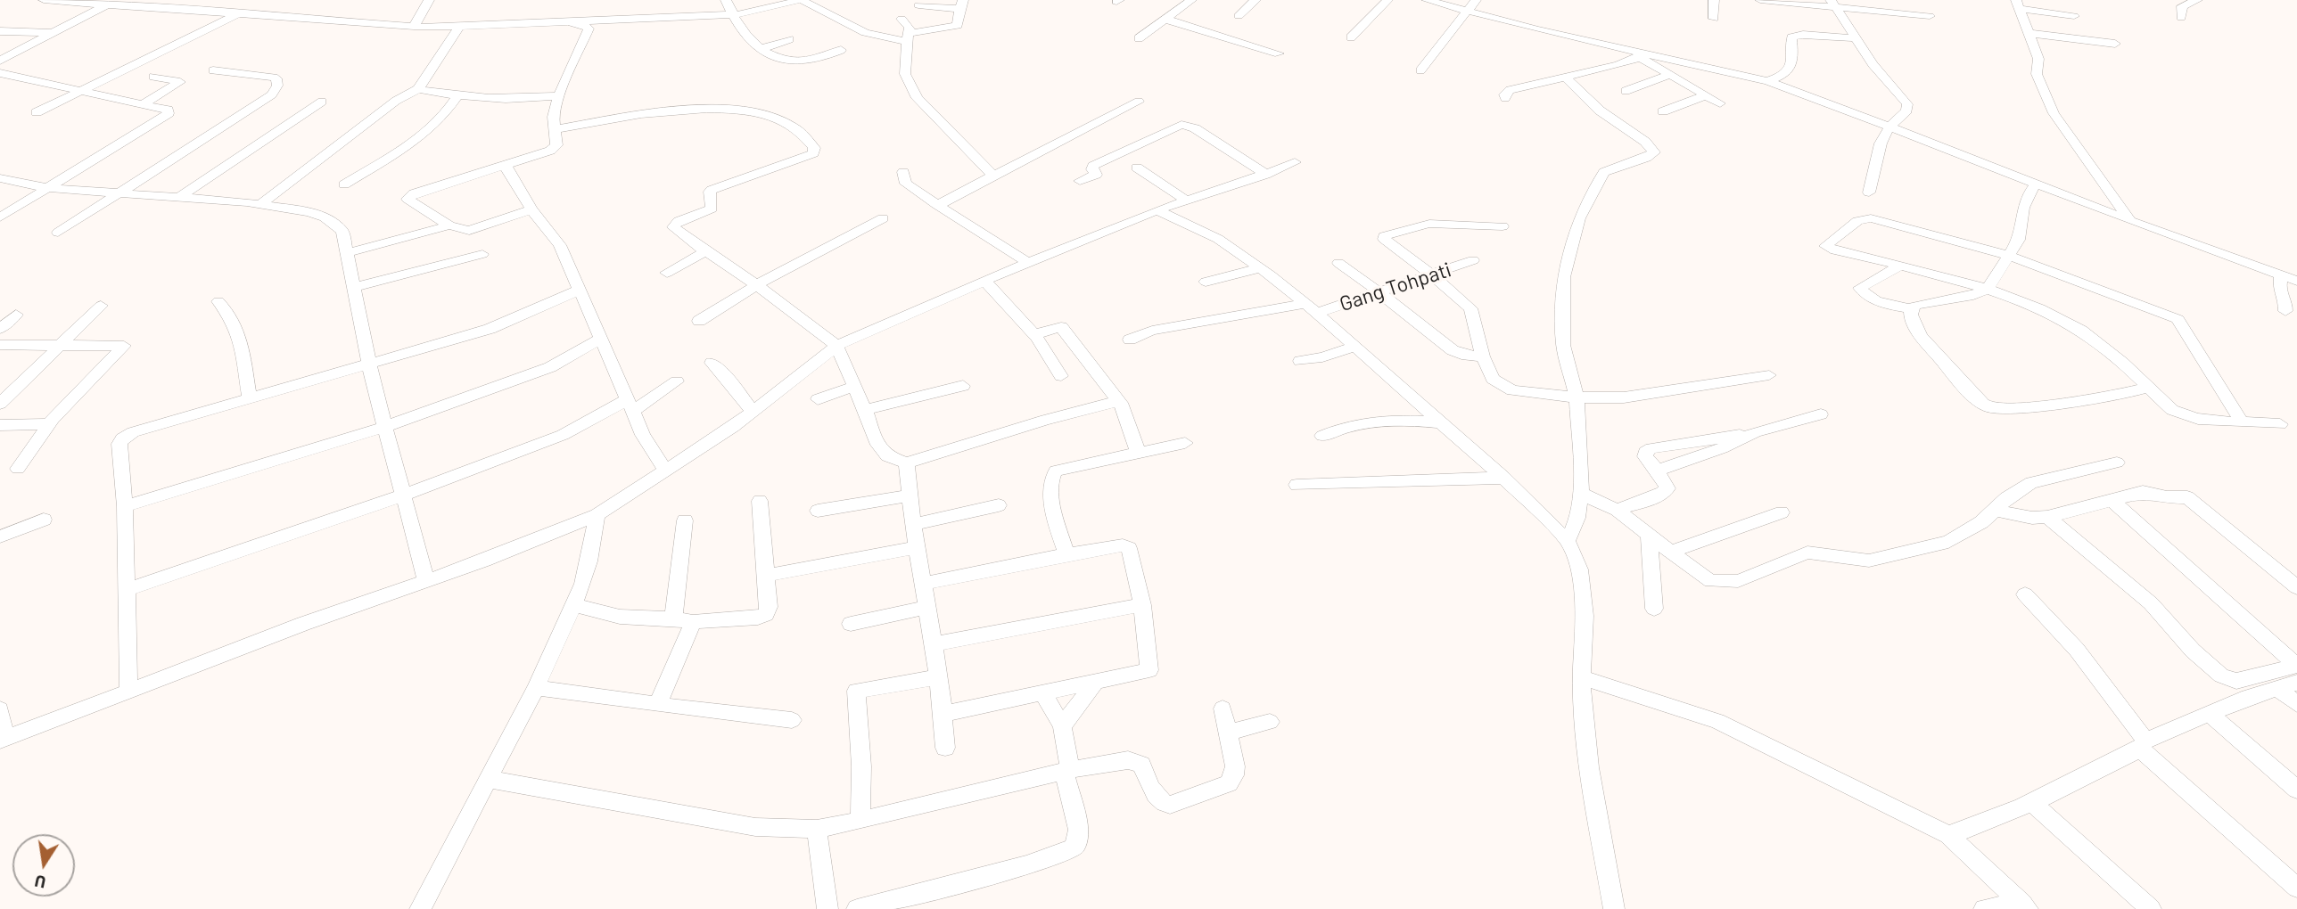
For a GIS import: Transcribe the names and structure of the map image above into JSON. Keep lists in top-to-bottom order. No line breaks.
{"streets":{"street":["Gang Tohpati"]},"north":"bottom"}
